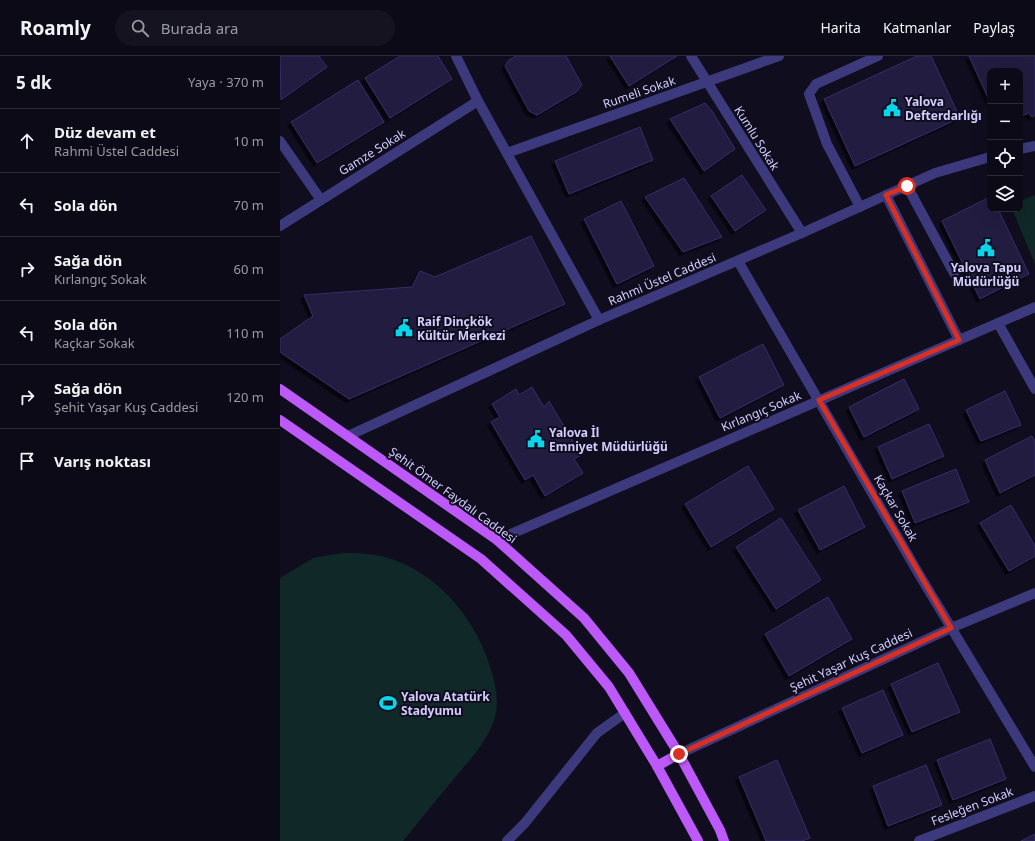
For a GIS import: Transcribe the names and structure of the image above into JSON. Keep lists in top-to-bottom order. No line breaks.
{"streets":{"main road":["Şehit Ömer Faydalı Caddesi"],"street":["Rumeli Sokak","Kumlu Sokak","Gamze Sokak","Rahmi Üstel Caddesi","Kırlangıç Sokak","Kaçkar Sokak","Şehit Yaşar Kuş Caddesi","Fesleğen Sokak"]},"crossings":[["Rumeli Sokak","Kumlu Sokak"],["Kumlu Sokak","Rahmi Üstel Caddesi"],["Rahmi Üstel Caddesi","Şehit Ömer Faydalı Caddesi"],["Rahmi Üstel Caddesi","Kaçkar Sokak"],["Kırlangıç Sokak","Şehit Ömer Faydalı Caddesi"],["Kırlangıç Sokak","Kaçkar Sokak"],["Şehit Ömer Faydalı Caddesi","Şehit Yaşar Kuş Caddesi"],["Kaçkar Sokak","Şehit Yaşar Kuş Caddesi"]],"places":{"public building":["Yalova Defterdarlığı","Yalova Tapu Müdürlüğü","Raif Dinçkök Kültür Merkezi","Yalova İl Emniyet Müdürlüğü"],"sports":["Yalova Atatürk Stadyumu"]},"page":{"header":"Roamly","search":"Burada ara","nav":["Harita","Katmanlar","Paylaş"],"heading":["5 dk","Yaya · 370 m"],"map_buttons":["+","−"],"list":[["Düz devam et","Rahmi Üstel Caddesi","10 m"],["Sola dön","70 m"],["Sağa dön","Kırlangıç Sokak","60 m"],["Sola dön","Kaçkar Sokak","110 m"],["Sağa dön","Şehit Yaşar Kuş Caddesi","120 m"],"Varış noktası"]}}
